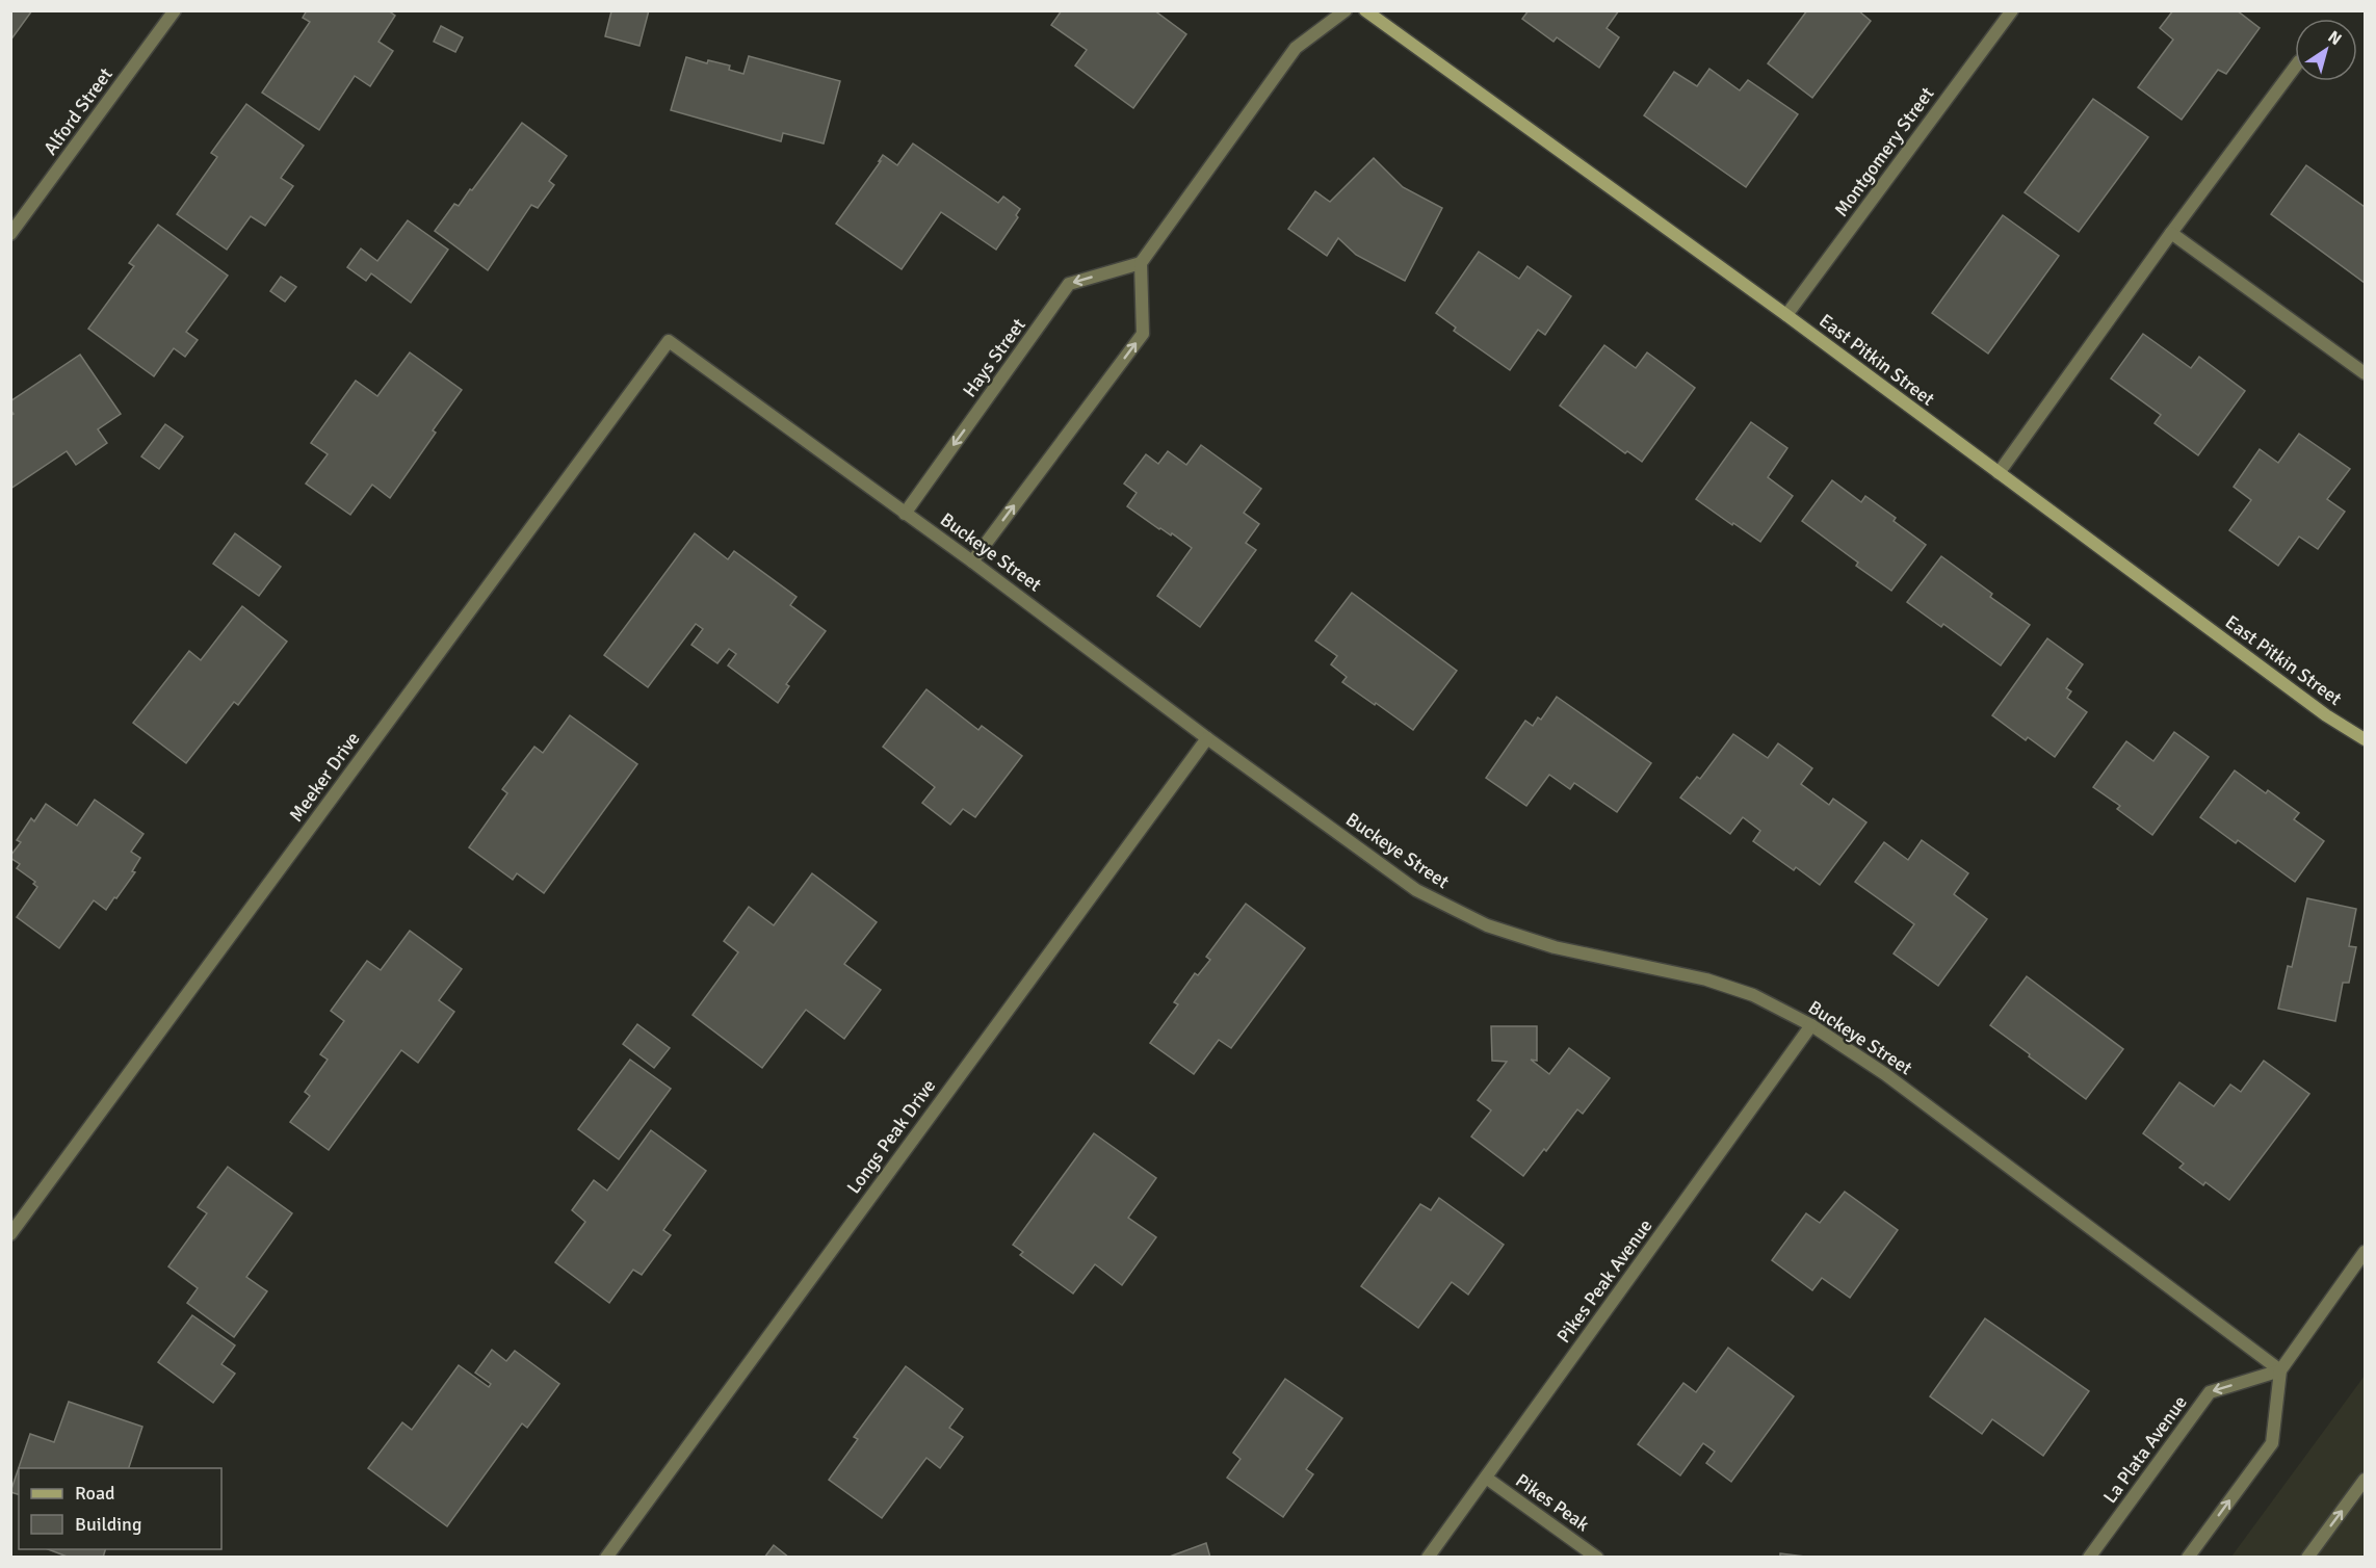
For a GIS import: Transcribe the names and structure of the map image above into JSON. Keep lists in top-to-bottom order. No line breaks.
{"streets":{"street":["Alford Street","Montgomery Street","Hays Street","East Pitkin Street","Buckeye Street","Meeker Drive","Longs Peak Drive","Pikes Peak Avenue","La Plata Avenue","Pikes Peak"]},"crossings":[["Montgomery Street","East Pitkin Street"],["Hays Street","Buckeye Street"],["Buckeye Street","Meeker Drive"],["Buckeye Street","Longs Peak Drive"],["Buckeye Street","Pikes Peak Avenue"],["Buckeye Street","La Plata Avenue"],["Pikes Peak Avenue","Pikes Peak"]],"legend":["Road","Building"],"north":"top right"}
